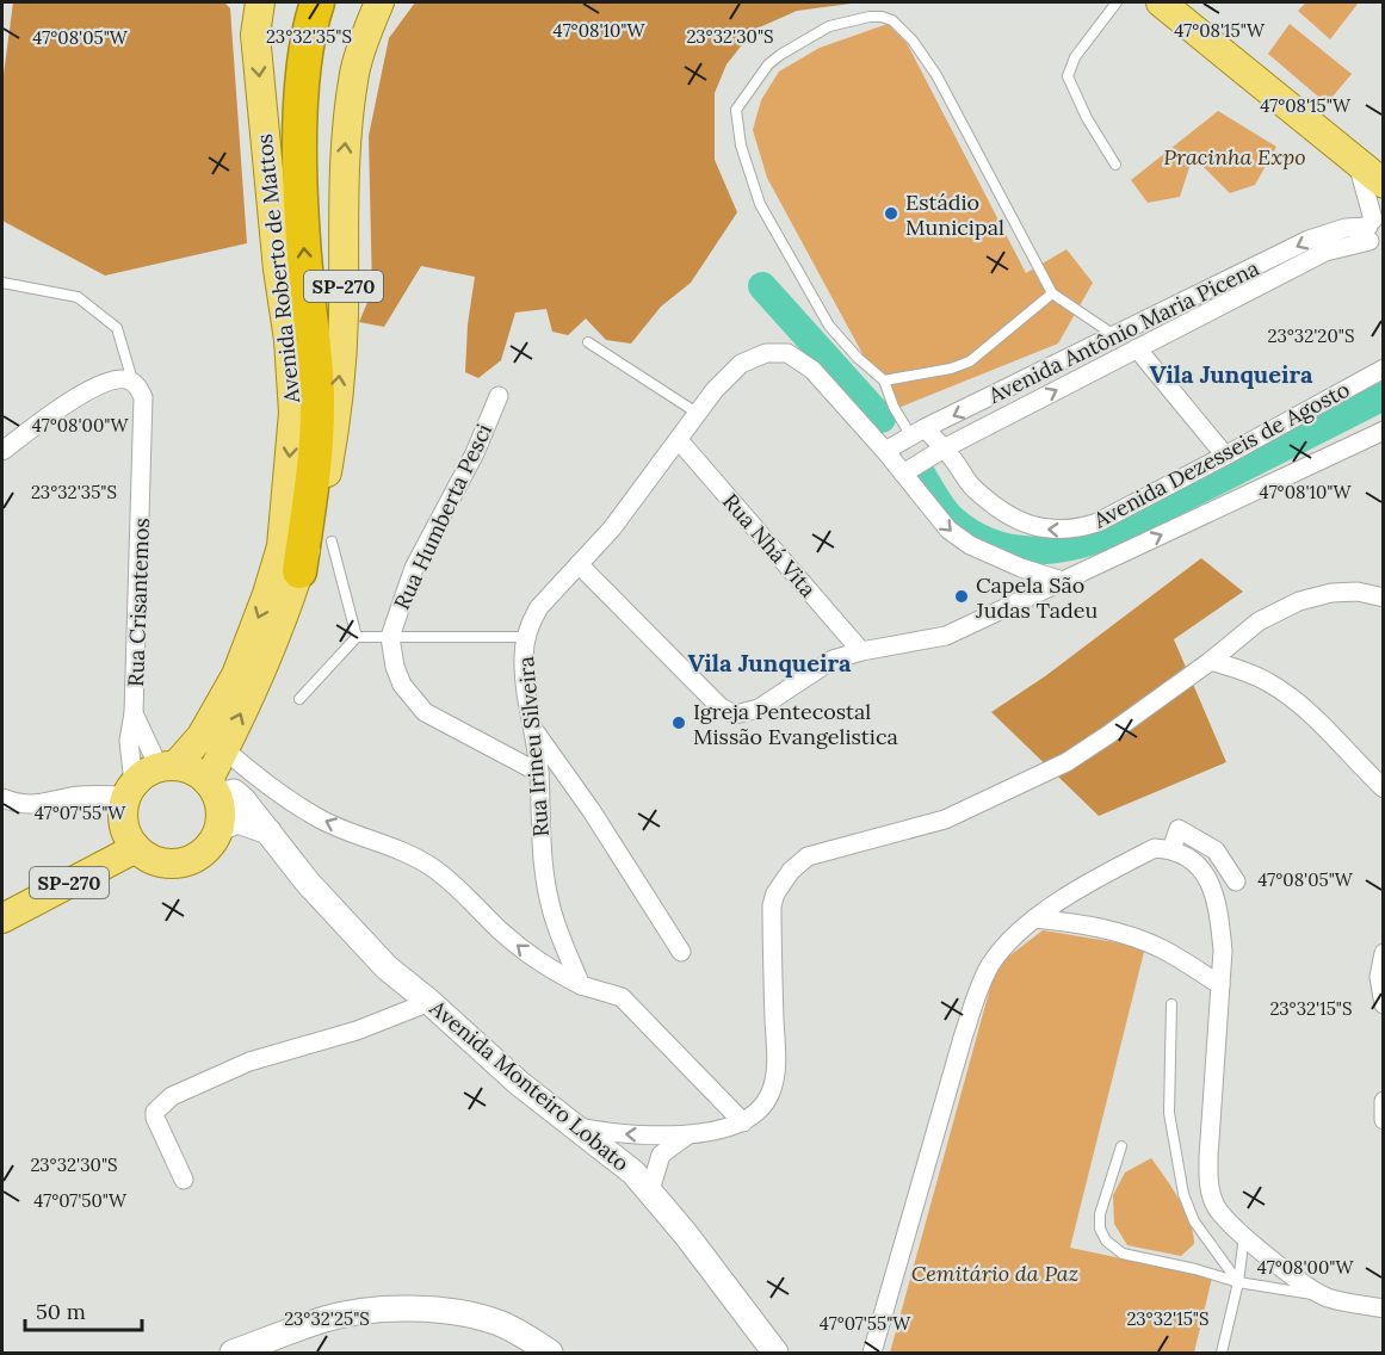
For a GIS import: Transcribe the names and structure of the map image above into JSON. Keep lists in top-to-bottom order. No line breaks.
{"streets":{"main road":["Avenida Roberto de Mattos","SP-270"],"street":["Avenida Antônio Maria Picena","Avenida Dezesseis de Agosto","Rua Humberta Pesci","Rua Nhá Vita","Rua Crisantemos","Rua Irineu Silveira","Avenida Monteiro Lobato"]},"crossings":[["Avenida Roberto de Mattos","SP-270"],["Avenida Roberto de Mattos","Rua Crisantemos"],["Avenida Roberto de Mattos","Avenida Monteiro Lobato"],["SP-270","Rua Crisantemos"],["SP-270","Avenida Monteiro Lobato"],["Avenida Antônio Maria Picena","Avenida Dezesseis de Agosto"],["Avenida Antônio Maria Picena","Rua Irineu Silveira"],["Avenida Dezesseis de Agosto","Rua Nhá Vita"],["Avenida Dezesseis de Agosto","Rua Irineu Silveira"],["Rua Humberta Pesci","Rua Irineu Silveira"],["Rua Nhá Vita","Rua Irineu Silveira"],["Rua Crisantemos","Avenida Monteiro Lobato"]],"districts":["Vila Junqueira","Vila Junqueira"],"parks":["Pracinha Expo","Cemitário da Paz"],"places":["Estádio Municipal","Capela São Judas Tadeu","Igreja Pentecostal Missão Evangelistica"],"scale_bar":"50 m","coordinates":["47°08'10\"W","47°08'15\"W","23°32'35\"S","23°32'30\"S","47°08'05\"W","23°32'20\"S","47°08'00\"W","47°07'55\"W","23°32'15\"S","47°07'50\"W","23°32'25\"S"]}
